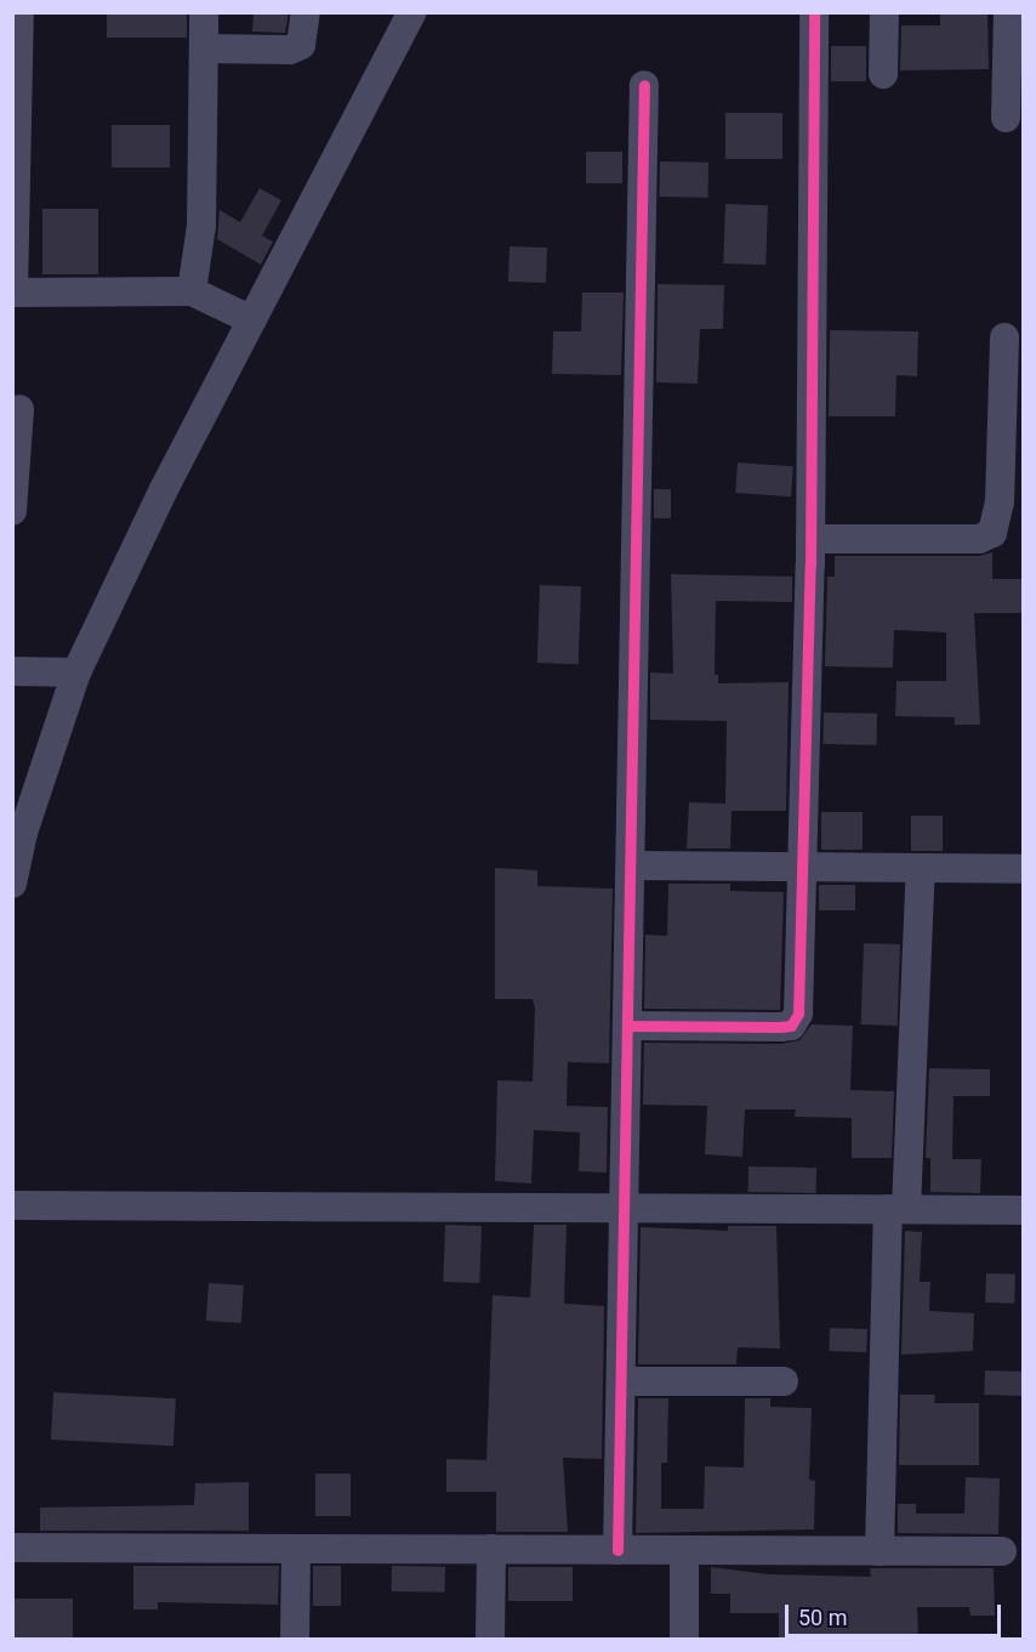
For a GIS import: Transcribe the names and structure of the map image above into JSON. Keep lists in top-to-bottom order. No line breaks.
{"scale_bar":"50 m"}
